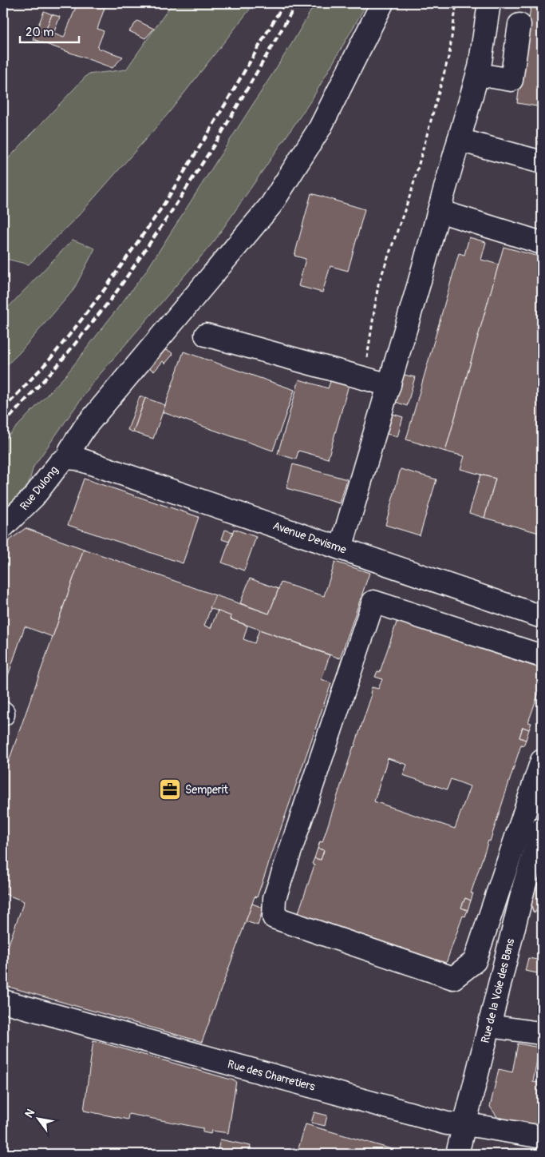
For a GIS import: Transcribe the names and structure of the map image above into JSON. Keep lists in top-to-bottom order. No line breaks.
{"streets":{"street":["Rue Dulong","Avenue Devisme","Rue de la Voie des Bans","Rue des Charretiers"]},"crossings":[["Rue Dulong","Avenue Devisme"],["Rue de la Voie des Bans","Rue des Charretiers"]],"places":{"office":["Semperit"]},"scale_bar":"20 m","north":"top left"}
